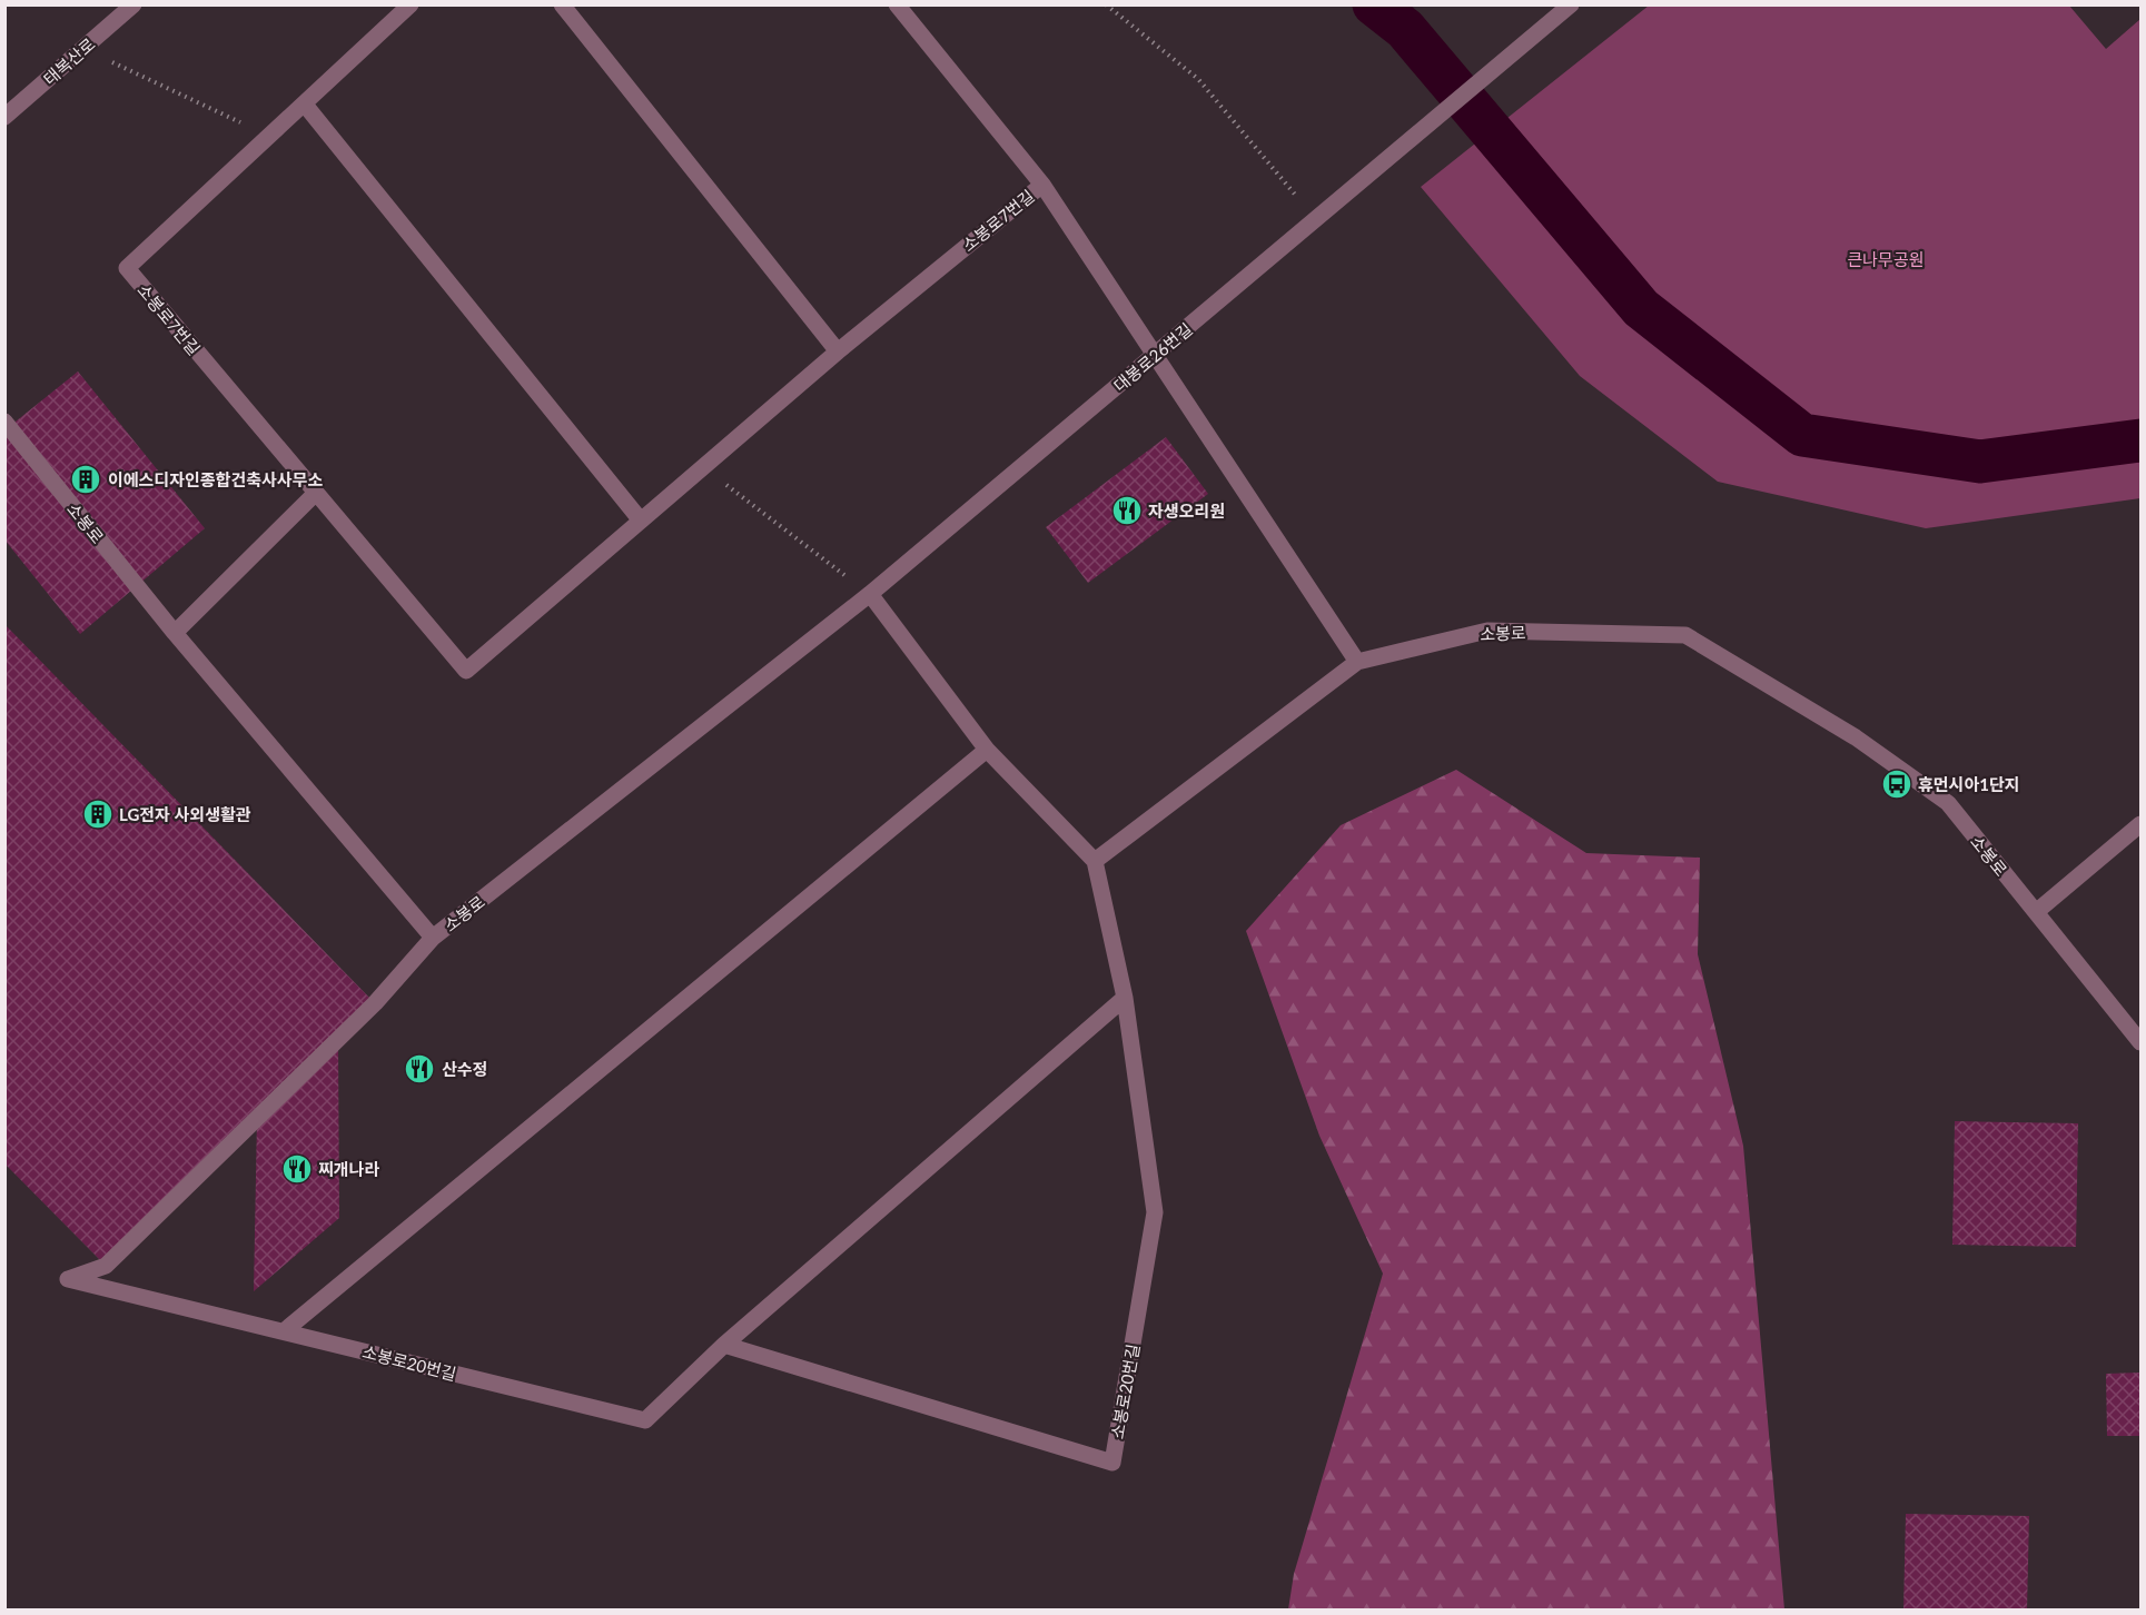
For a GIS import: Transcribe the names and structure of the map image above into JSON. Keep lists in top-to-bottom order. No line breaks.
{"streets":{"street":["태복산로","소봉로7번길","대봉로26번길","소봉로","소봉로20번길"]},"crossings":[["대봉로26번길","소봉로"],["소봉로","소봉로20번길"]],"parks":["큰나무공원"],"places":{"building":["이에스디자인종합건축사사무소","LG전자 사외생활관"],"restaurant":["자생오리원","산수정","찌개나라"],"bus stop":["휴먼시아1단지"]}}
